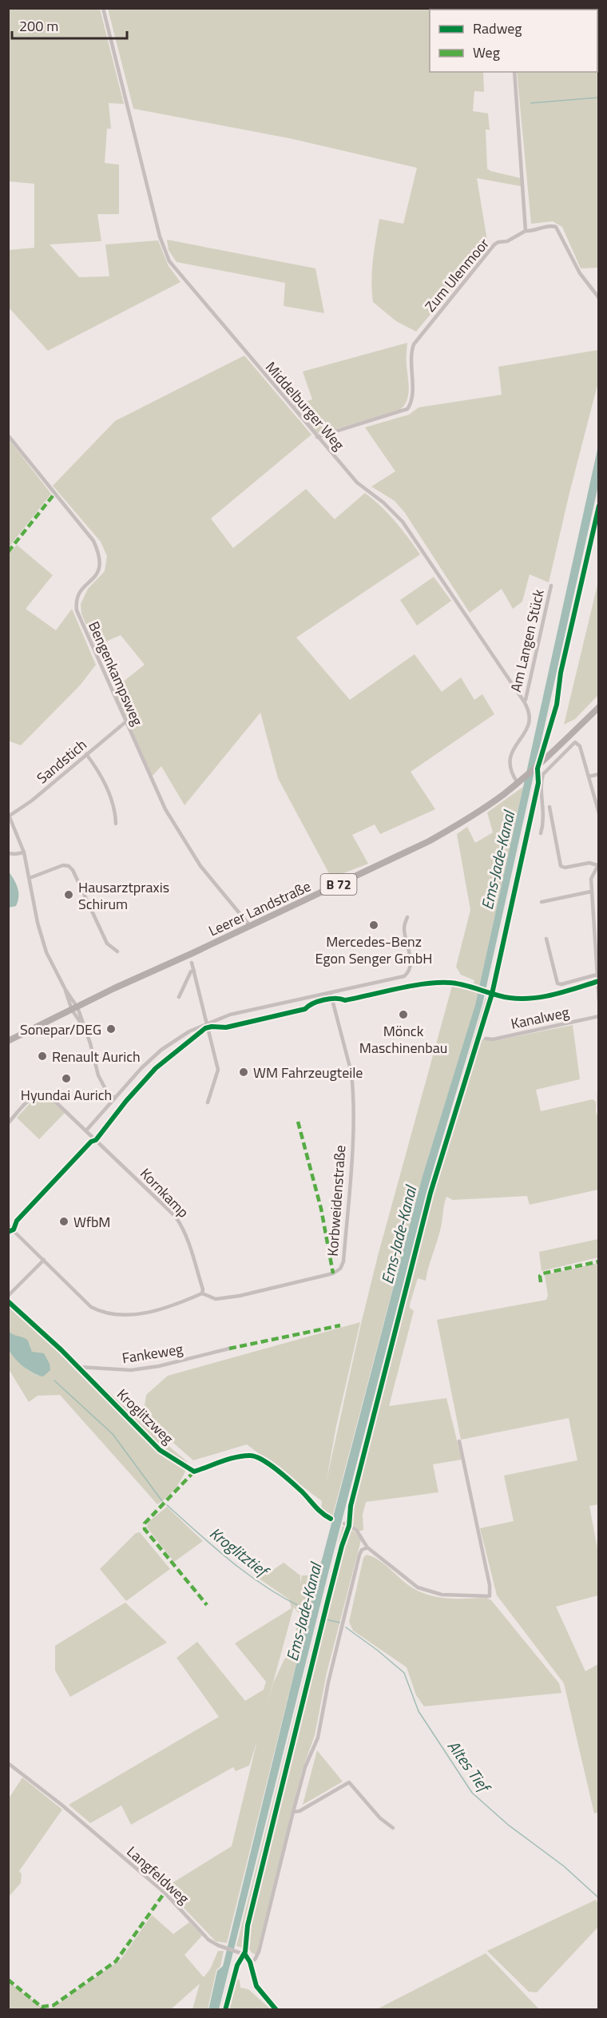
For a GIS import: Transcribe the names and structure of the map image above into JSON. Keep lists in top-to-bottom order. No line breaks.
{"streets":{"main road":["B 72","Leerer Landstraße"],"street":["Zum Ulenmoor","Middelburger Weg","Am Langen Stück","Bengenkampsweg","Sandstich","Kanalweg","Kornkamp","Korbweidenstraße","Fankeweg","Kroglitzweg","Langfeldweg"]},"crossings":[["Zum Ulenmoor","Middelburger Weg"],["Middelburger Weg","Am Langen Stück"],["Middelburger Weg","Leerer Landstraße"],["Bengenkampsweg","Sandstich"],["Bengenkampsweg","Leerer Landstraße"],["Sandstich","Leerer Landstraße"],["Kornkamp","Korbweidenstraße"],["Fankeweg","Kroglitzweg"]],"water":["Ems-Jade-Kanal","Kroglitztief","Altes Tief"],"places":["Hausarztpraxis Schirum","Mercedes-Benz Egon Senger GmbH","Mönck Maschinenbau","Sonepar/DEG","Renault Aurich","WM Fahrzeugteile","Hyundai Aurich","WfbM"],"legend":["Radweg","Weg"],"scale_bar":"200 m"}
